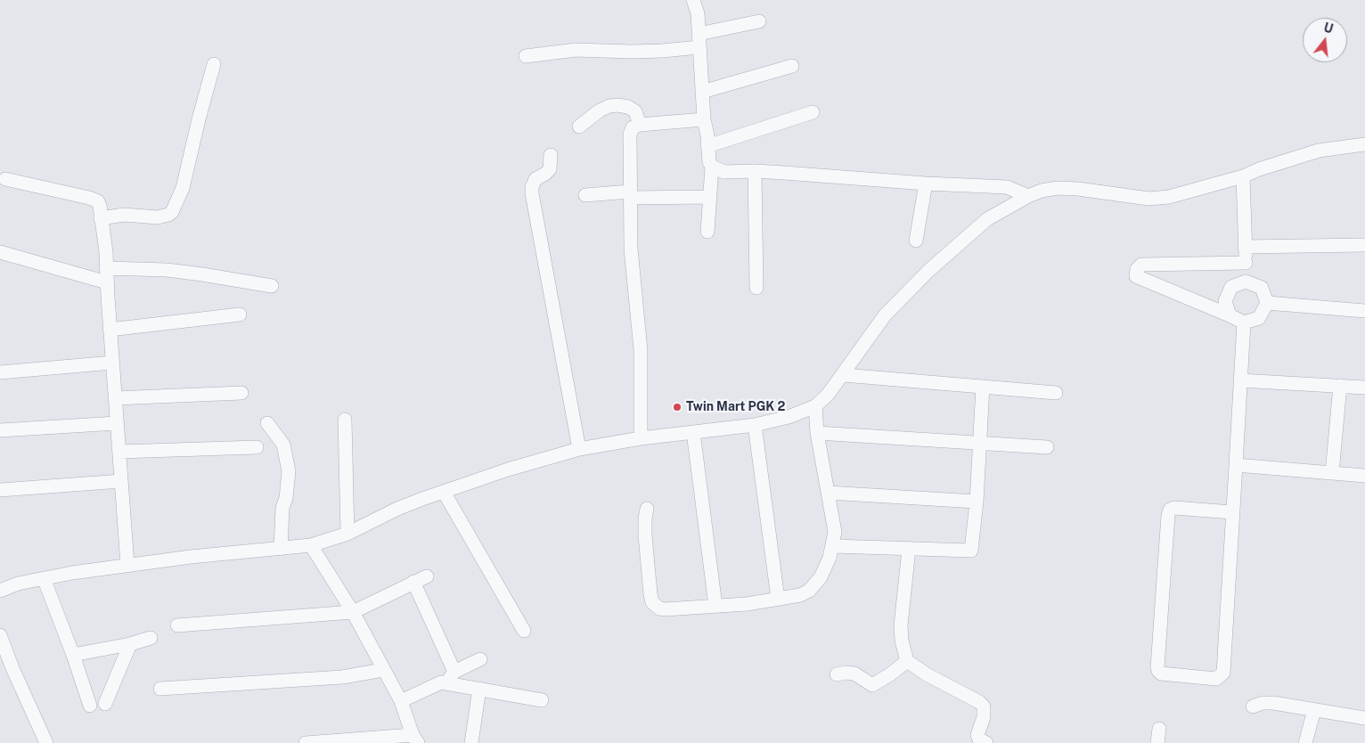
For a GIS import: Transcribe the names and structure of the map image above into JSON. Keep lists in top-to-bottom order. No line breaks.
{"places":["Twin Mart PGK 2"],"north":"top"}
